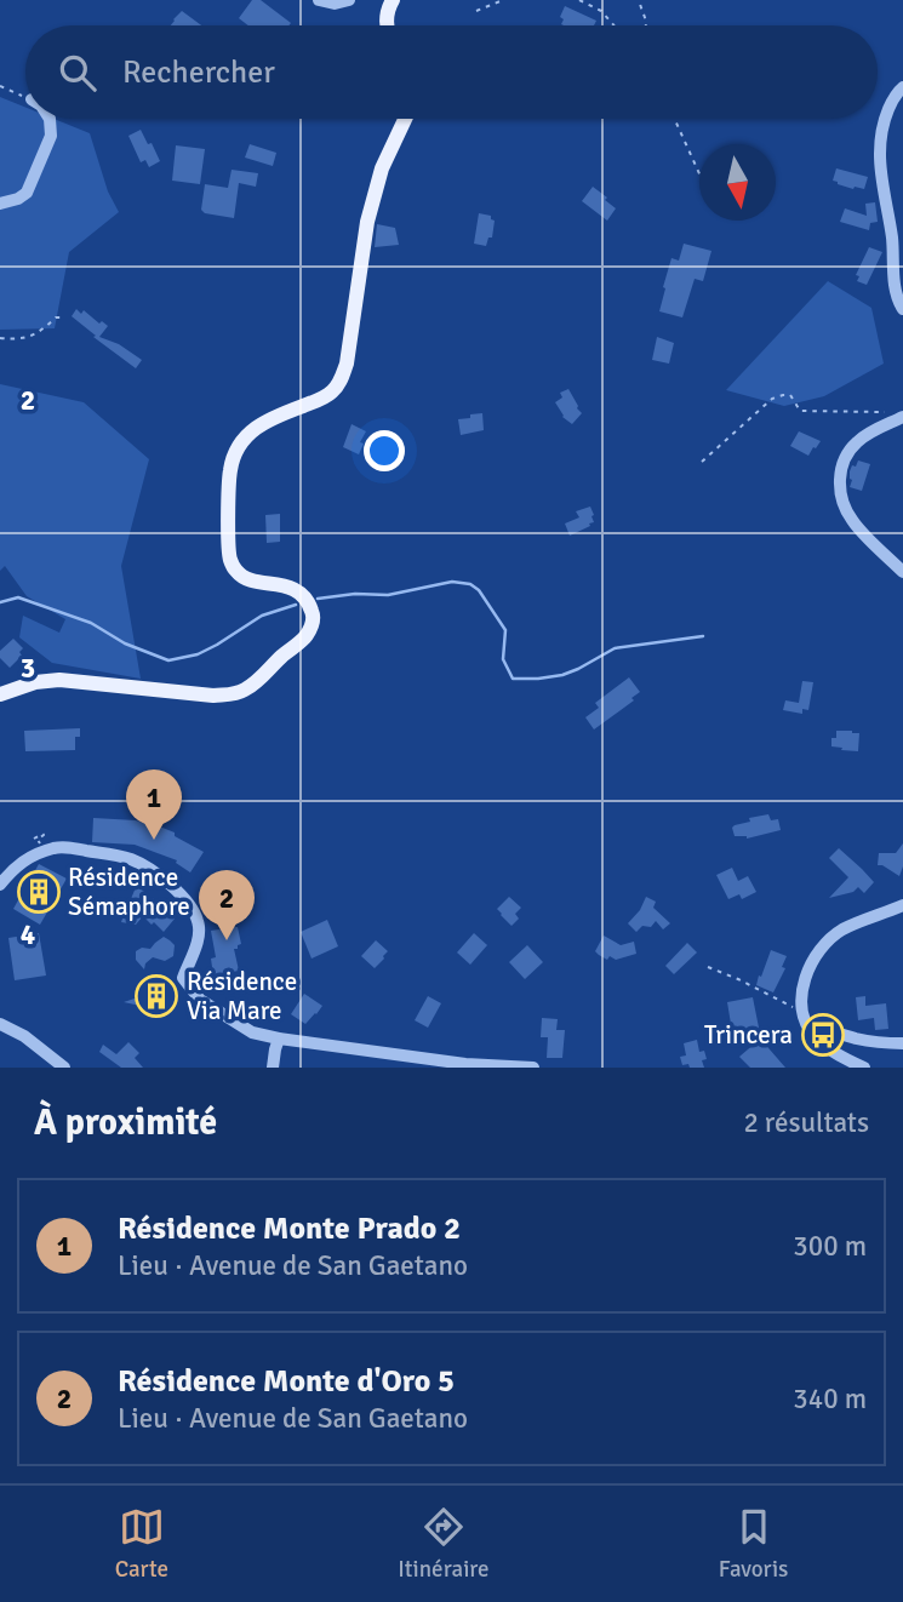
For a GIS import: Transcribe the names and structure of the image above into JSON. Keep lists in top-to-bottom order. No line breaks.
{"places":{"building":["Résidence Sémaphore","Résidence Via Mare"],"bus stop":["Trincera"]},"north":"bottom","page":{"search":"Rechercher","pins":["1","2"],"heading":["À proximité","2 résultats"],"list":[{"mark":"1","name":"Résidence Monte Prado 2","note":"Lieu · Avenue de San Gaetano","value":"300 m"},{"mark":"2","name":"Résidence Monte d'Oro 5","note":"Lieu · Avenue de San Gaetano","value":"340 m"}],"nav":["Carte","Itinéraire","Favoris"]},"grid":{"rows":["2","3","4"]}}
